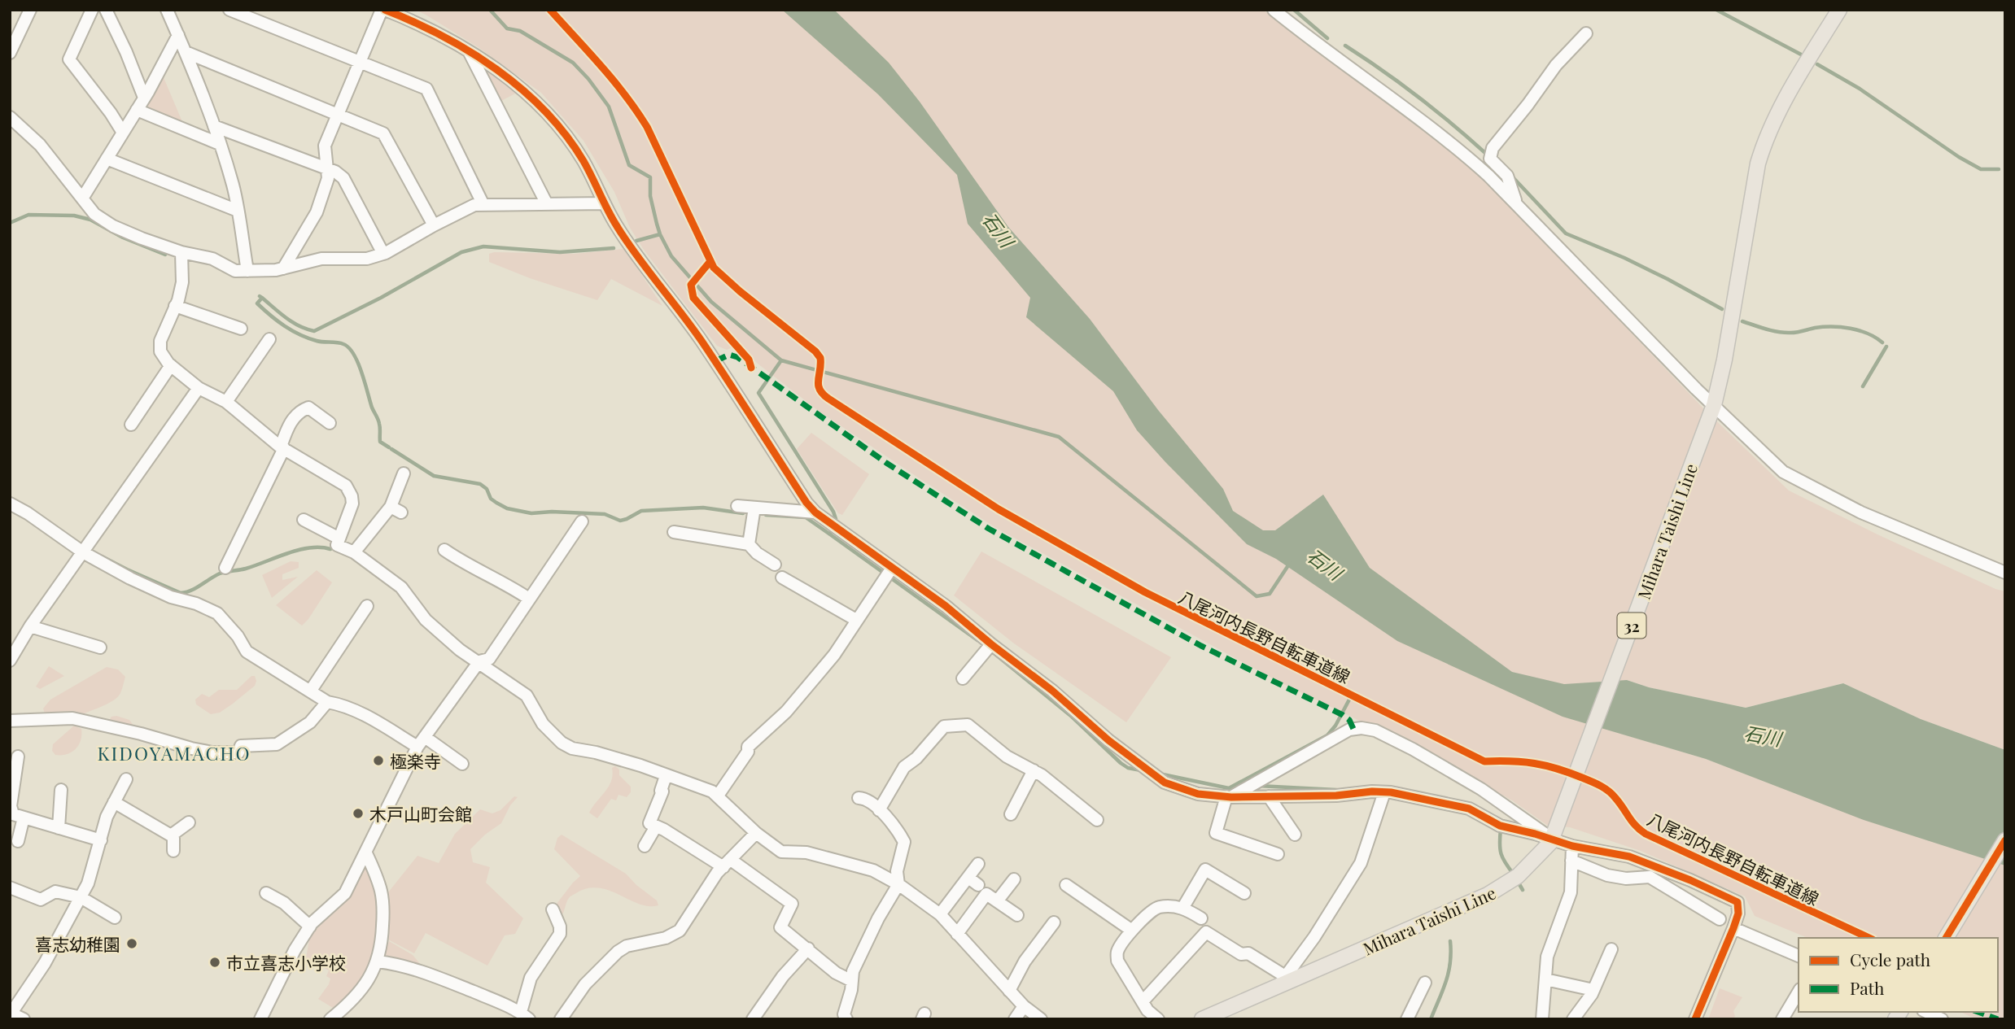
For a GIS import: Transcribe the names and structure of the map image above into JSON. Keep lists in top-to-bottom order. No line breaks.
{"streets":{"main road":["Mihara Taishi Line","32"],"cycle path":["八尾河内長野自転車道線"]},"districts":["KIDOYAMACHO"],"water":["石川"],"places":["極楽寺","木戸山町会館","喜志幼稚園","市立喜志小学校"],"legend":["Cycle path","Path"]}
